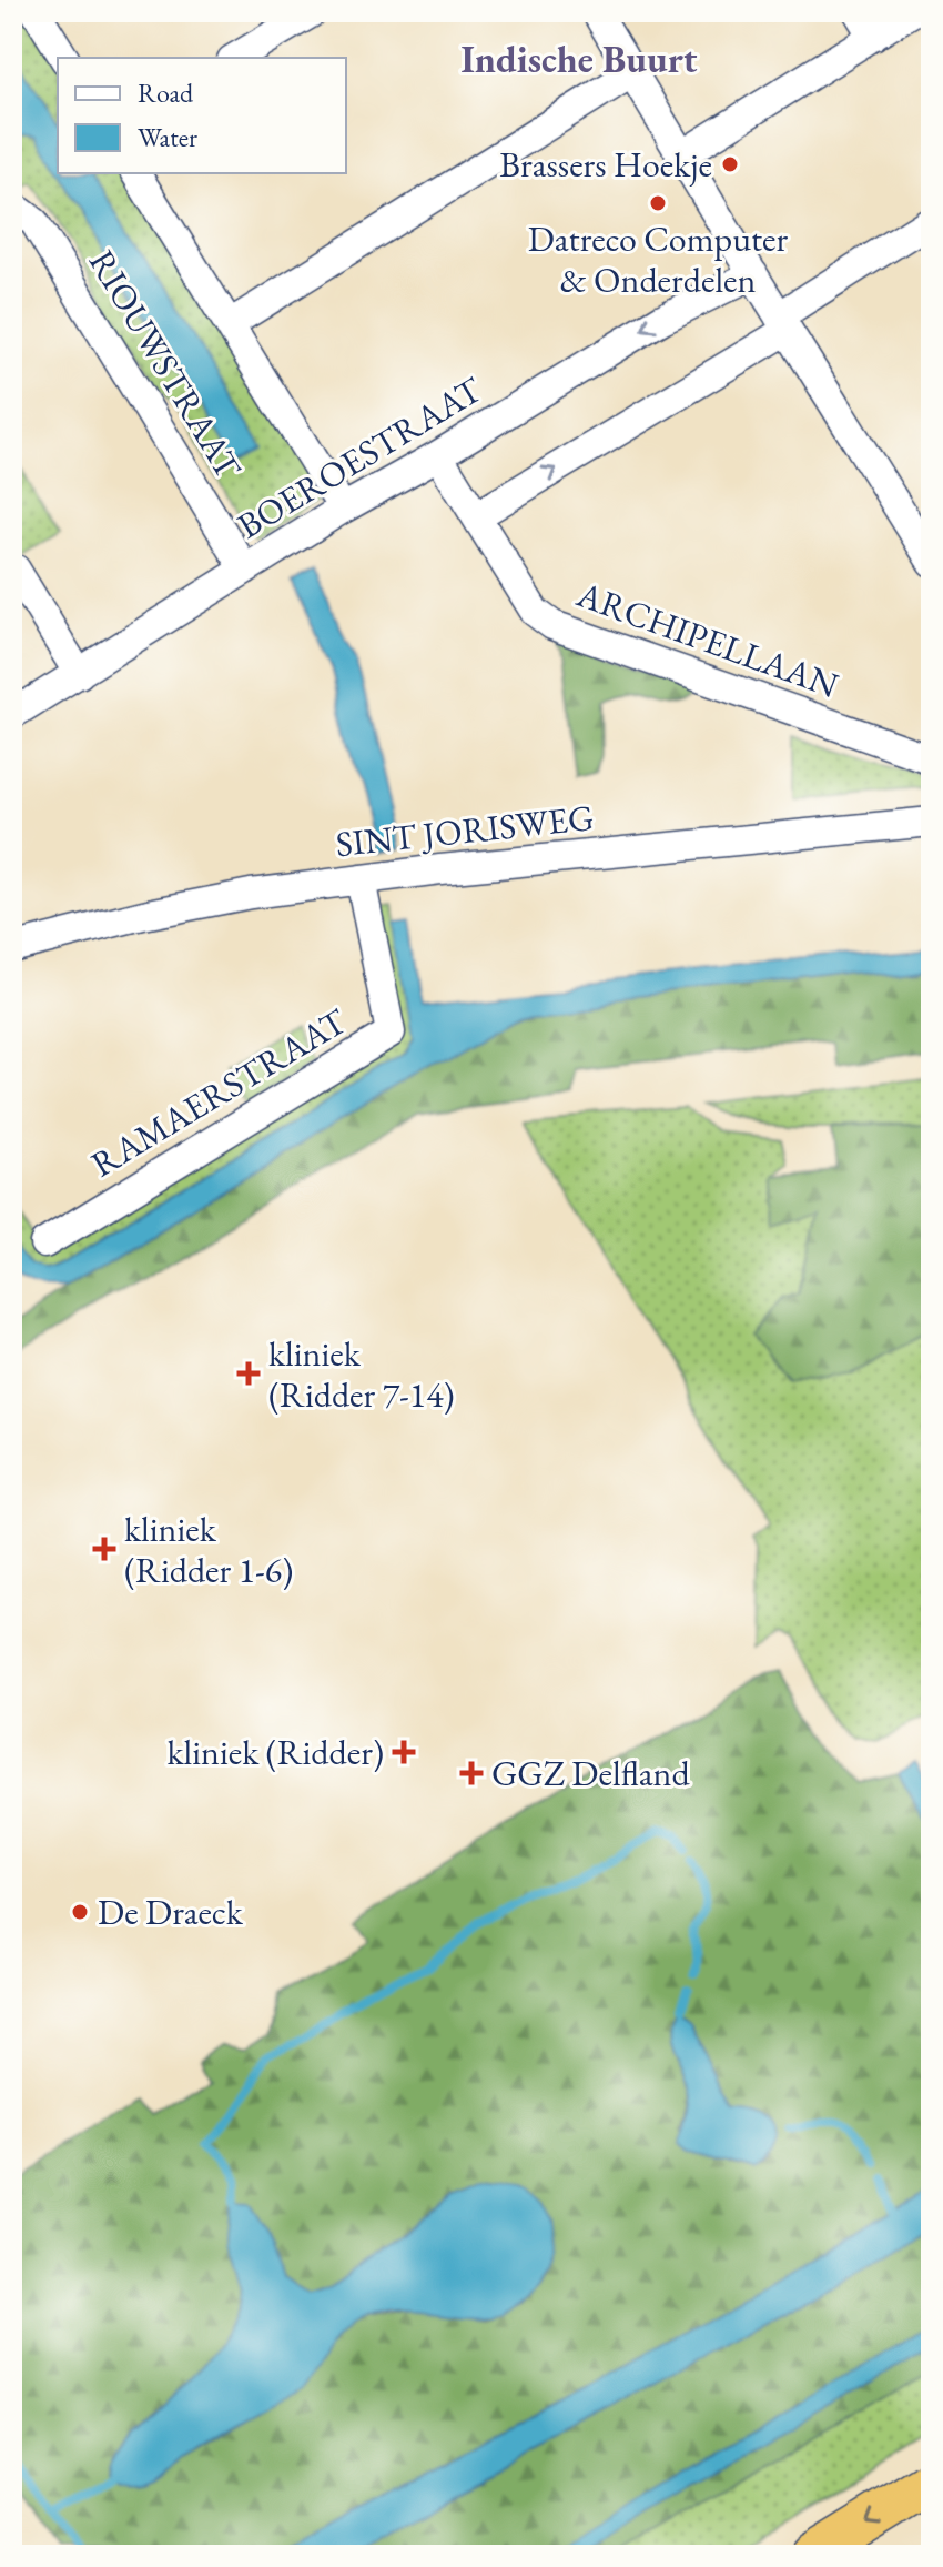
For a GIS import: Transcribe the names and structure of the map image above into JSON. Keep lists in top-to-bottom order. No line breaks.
{"streets":{"street":["RIOUWSTRAAT","BOEROESTRAAT","ARCHIPELLAAN","SINT JORISWEG","RAMAERSTRAAT"]},"crossings":[["RIOUWSTRAAT","BOEROESTRAAT"],["BOEROESTRAAT","ARCHIPELLAAN"],["SINT JORISWEG","RAMAERSTRAAT"]],"districts":["Indische Buurt"],"places":{"other":["Brassers Hoekje","Datreco Computer & Onderdelen","De Draeck"],"health":["kliniek (Ridder 7-14)","kliniek (Ridder 1-6)","kliniek (Ridder)","GGZ Delfland"]},"legend":["Road","Water"]}
